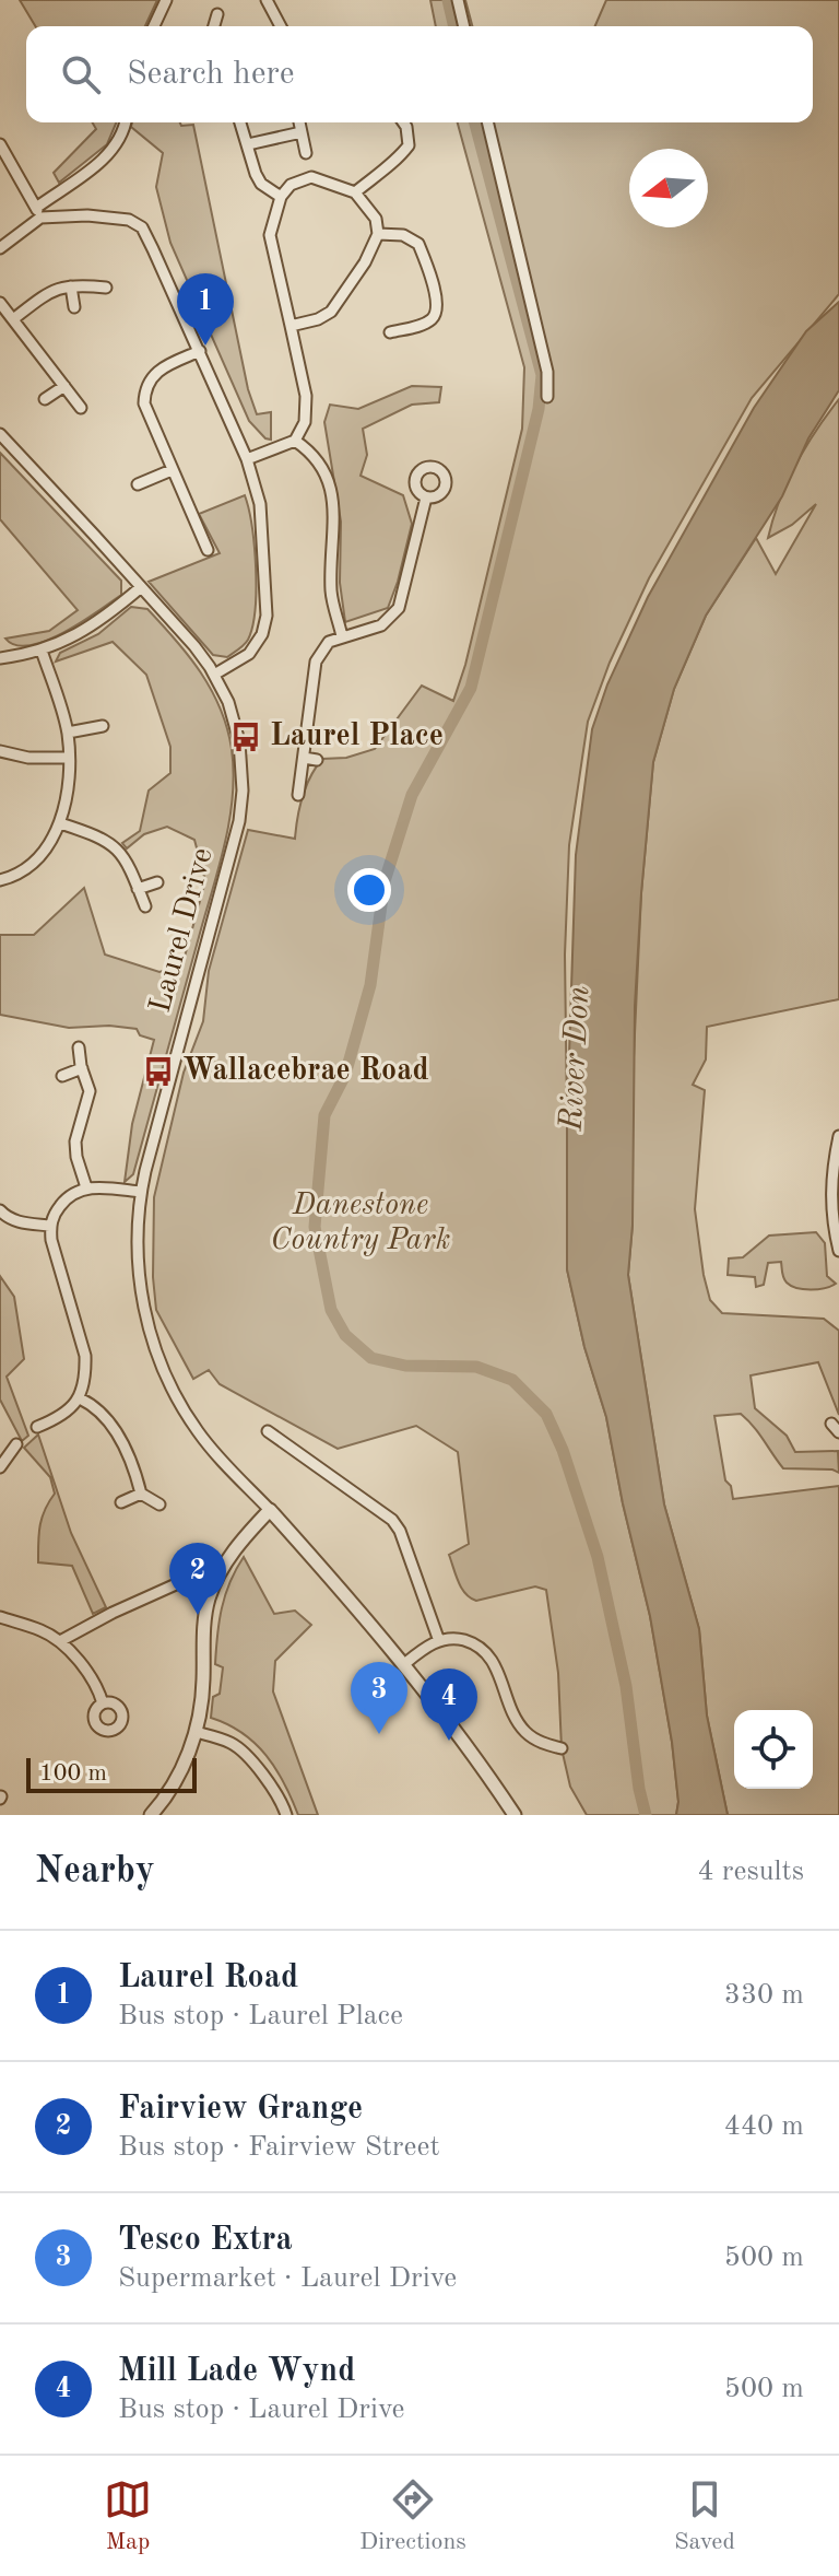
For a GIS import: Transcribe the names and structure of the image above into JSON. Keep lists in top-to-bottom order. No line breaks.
{"streets":{"street":["Laurel Drive"]},"water":["River Don"],"parks":["Danestone Country Park"],"places":{"bus stop":["Laurel Place","Wallacebrae Road"]},"scale_bar":"100 m","north":"left","page":{"search":"Search here","pins":["1","2","3","4"],"scale":"100 m","heading":["Nearby","4 results"],"list":[{"mark":"1","name":"Laurel Road","note":"Bus stop · Laurel Place","value":"330 m"},{"mark":"2","name":"Fairview Grange","note":"Bus stop · Fairview Street","value":"440 m"},{"mark":"3","name":"Tesco Extra","note":"Supermarket · Laurel Drive","value":"500 m"},{"mark":"4","name":"Mill Lade Wynd","note":"Bus stop · Laurel Drive","value":"500 m"}],"nav":["Map","Directions","Saved"]}}
